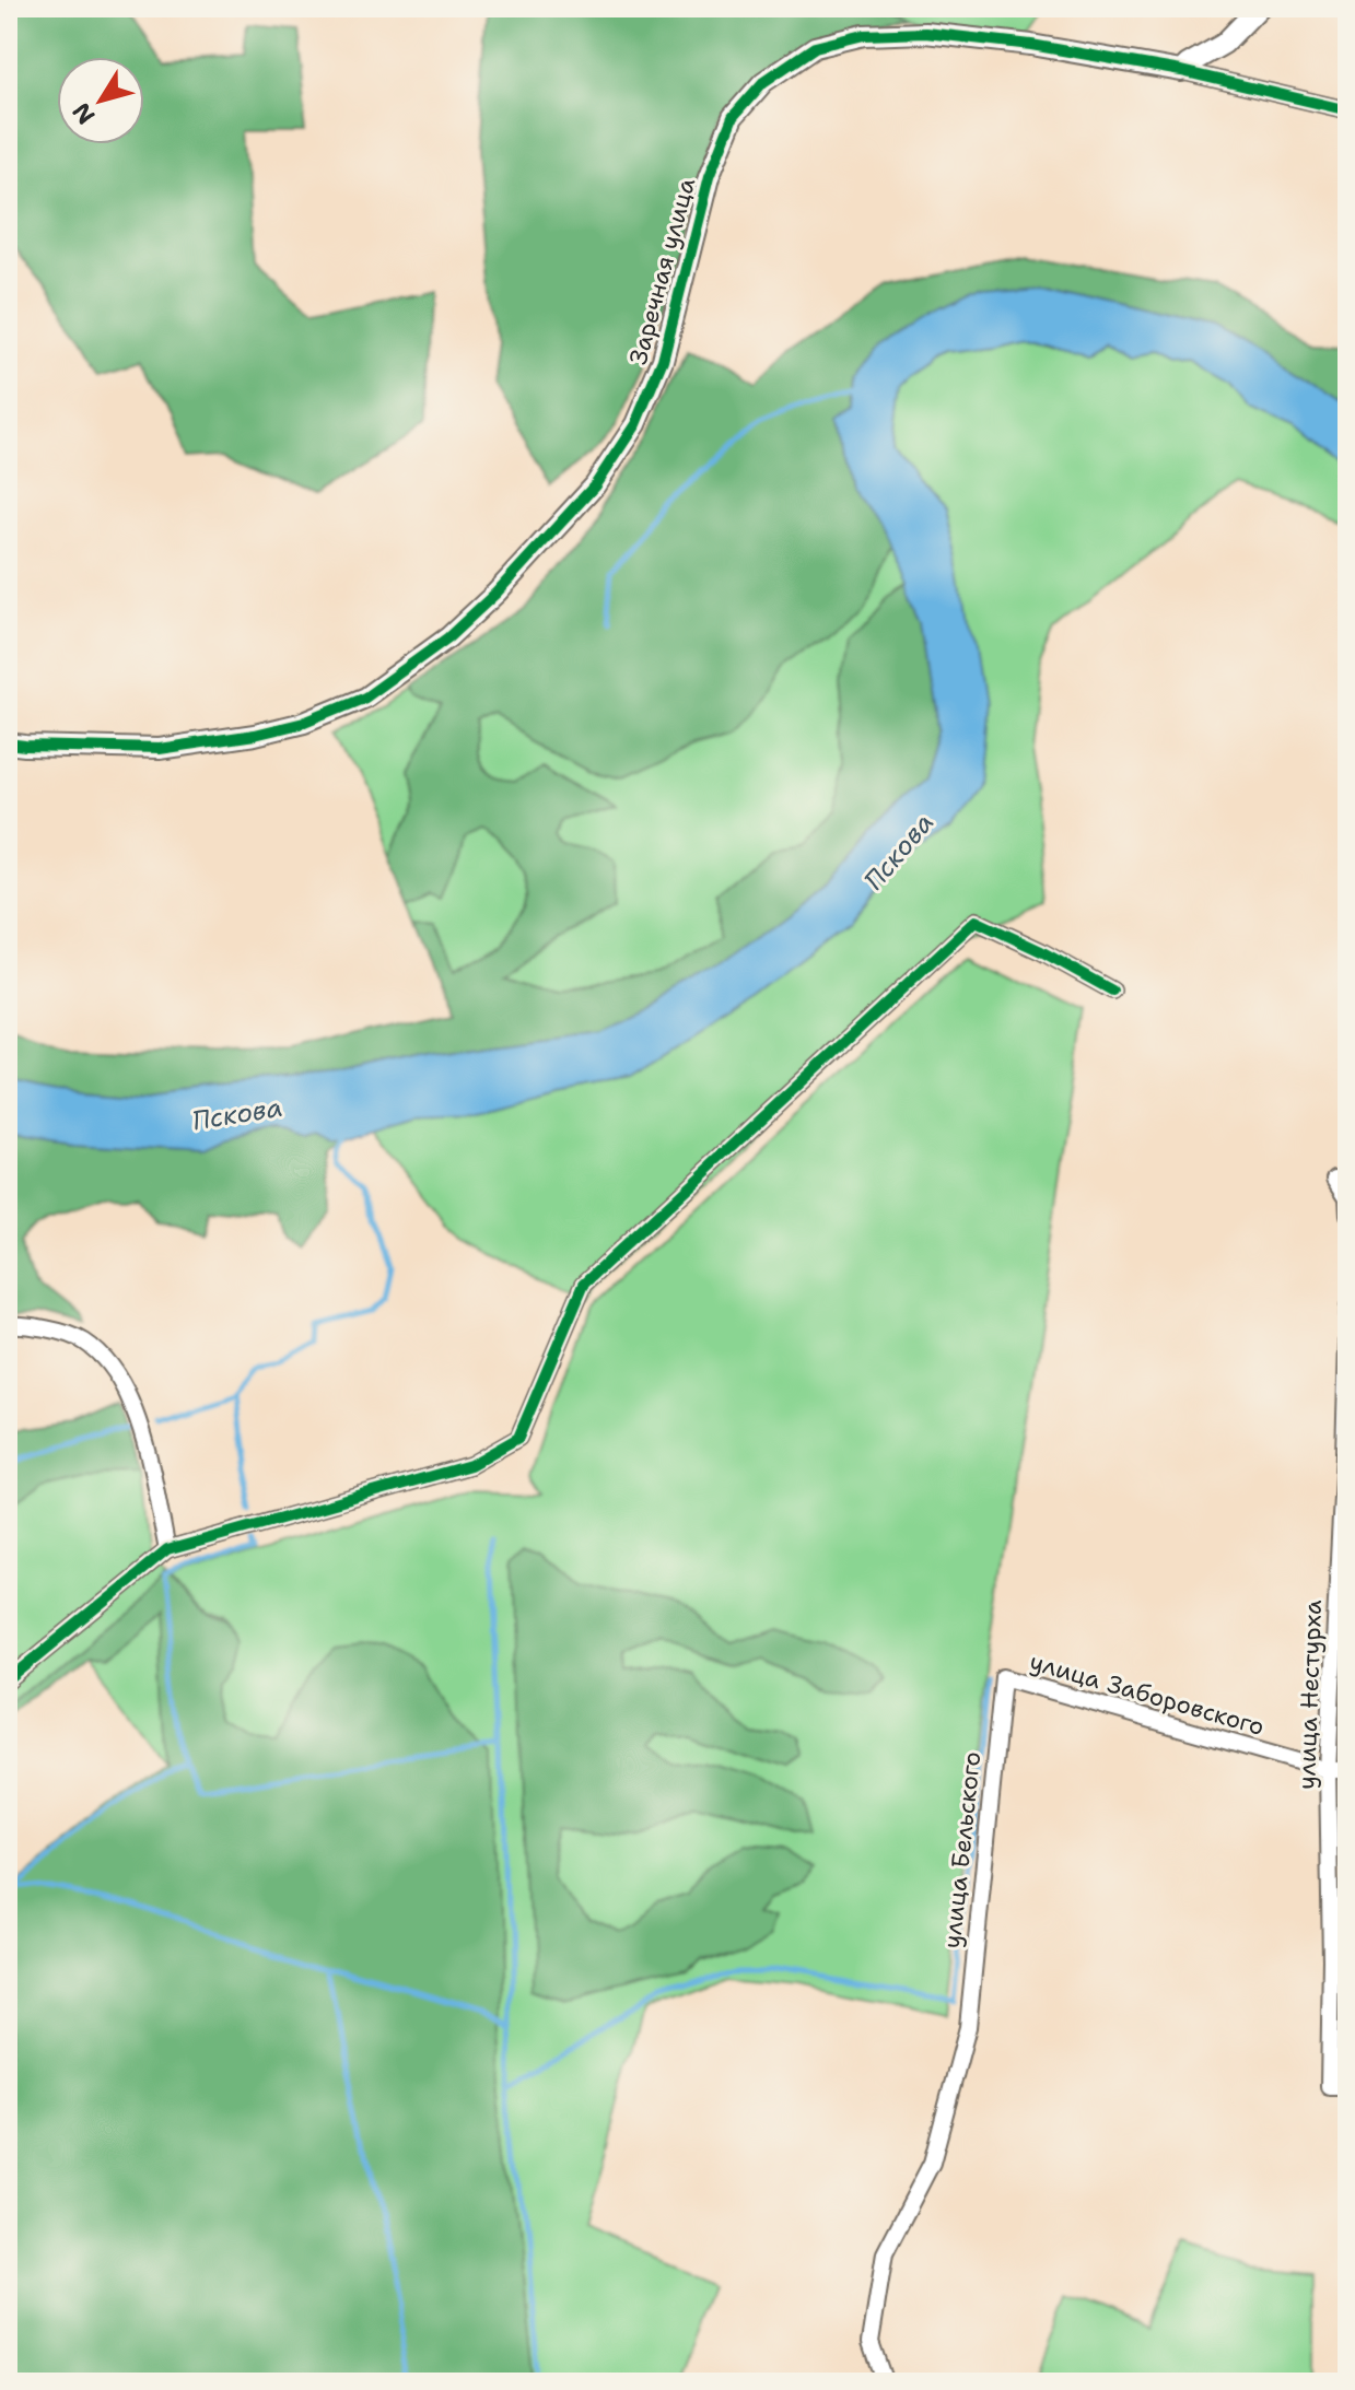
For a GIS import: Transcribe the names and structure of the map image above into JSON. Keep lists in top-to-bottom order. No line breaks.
{"streets":{"street":["Заречная улица","улица Заборовского","улица Нестурха","улица Бельского"]},"crossings":[["улица Заборовского","улица Нестурха"],["улица Заборовского","улица Бельского"]],"water":["Пскова"],"north":"bottom left"}
